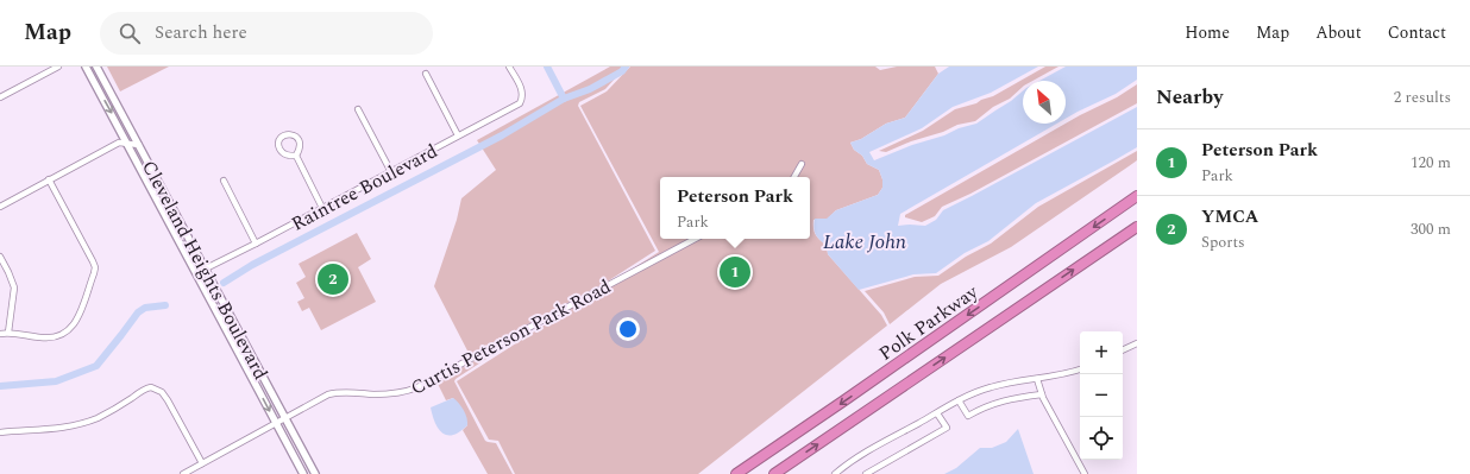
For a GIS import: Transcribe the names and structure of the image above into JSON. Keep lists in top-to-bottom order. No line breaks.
{"streets":{"highway":["Polk Parkway"],"street":["Raintree Boulevard","Cleveland Heights Boulevard","Curtis Peterson Park Road"]},"crossings":[["Raintree Boulevard","Cleveland Heights Boulevard"],["Cleveland Heights Boulevard","Curtis Peterson Park Road"]],"water":["Lake John"],"north":"top left","page":{"header":"Map","search":"Search here","nav":["Home","Map","About","Contact"],"heading":["Nearby","2 results"],"list":[{"mark":"1","name":"Peterson Park","note":"Park","value":"120 m"},{"mark":"2","name":"YMCA","note":"Sports","value":"300 m"}],"popup":["Peterson Park","Park"],"pins":["1","2"],"map_buttons":["+","−"]}}
